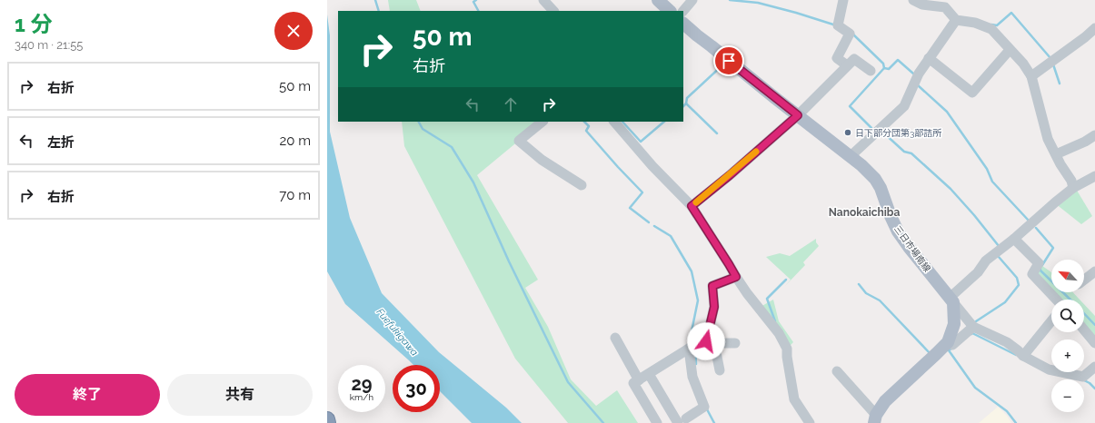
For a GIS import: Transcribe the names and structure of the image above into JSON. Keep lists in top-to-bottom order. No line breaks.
{"streets":{"main road":["三日市場南線"]},"districts":["Nanokaichiba"],"water":["Fuefukigawa"],"places":["日下部分団第3部詰所"],"north":"top left","page":{"heading":["1 分","340 m · 21:55"],"turn":["50 m","右折"],"list":[{"name":"右折","value":"50 m"},{"name":"左折","value":"20 m"},{"name":"右折","value":"70 m"}],"map_buttons":["+","−"],"speed":"29 km/h","limit":"30","buttons":["終了","共有"]}}
